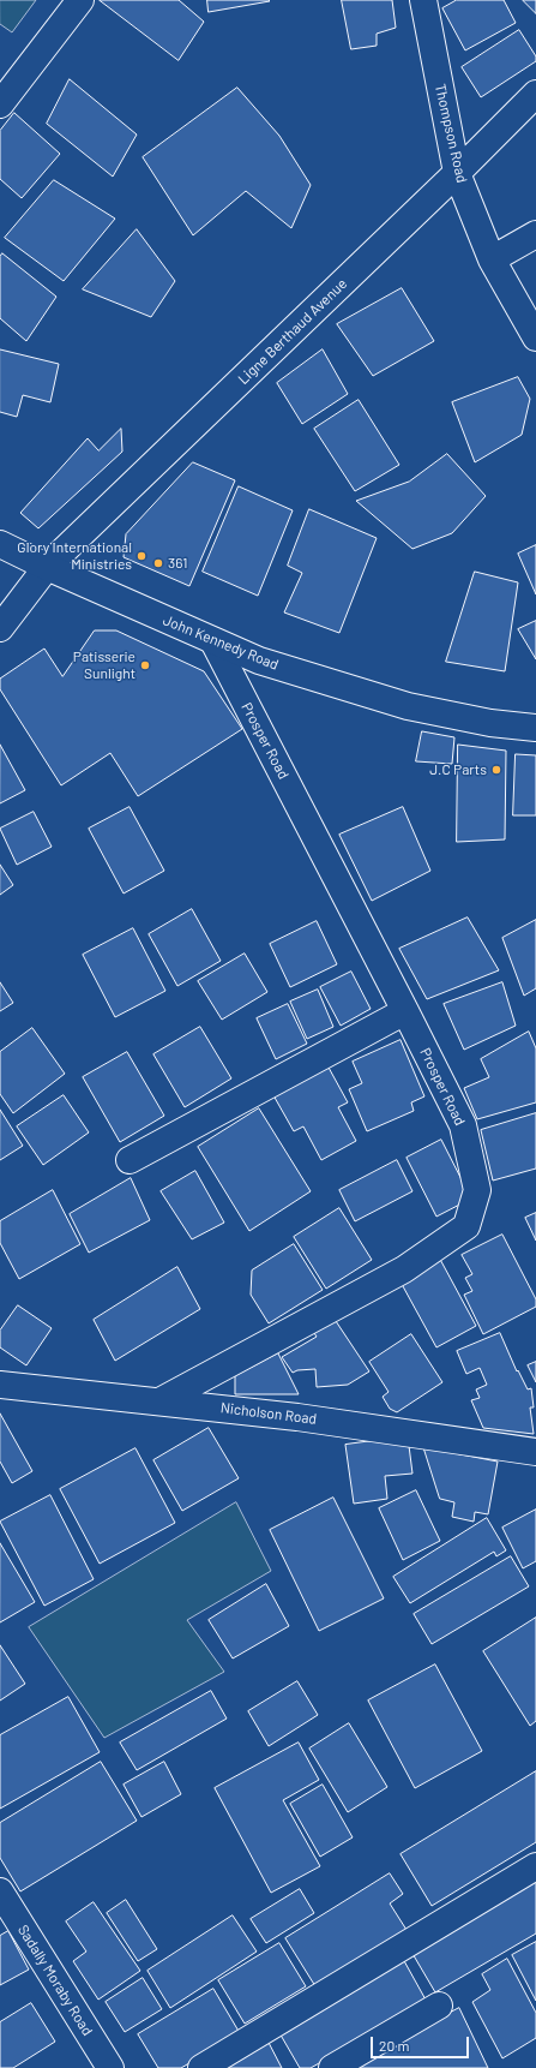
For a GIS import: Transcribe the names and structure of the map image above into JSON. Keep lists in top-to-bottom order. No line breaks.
{"streets":{"street":["Thompson Road","Ligne Berthaud Avenue","John Kennedy Road","Prosper Road","Nicholson Road","Sadally Moraby Road"]},"crossings":[["Thompson Road","Ligne Berthaud Avenue"],["Ligne Berthaud Avenue","John Kennedy Road"],["John Kennedy Road","Prosper Road"],["Prosper Road","Nicholson Road"]],"places":["Glory International Ministries","361","Patisserie Sunlight","J.C Parts"],"scale_bar":"20 m"}
